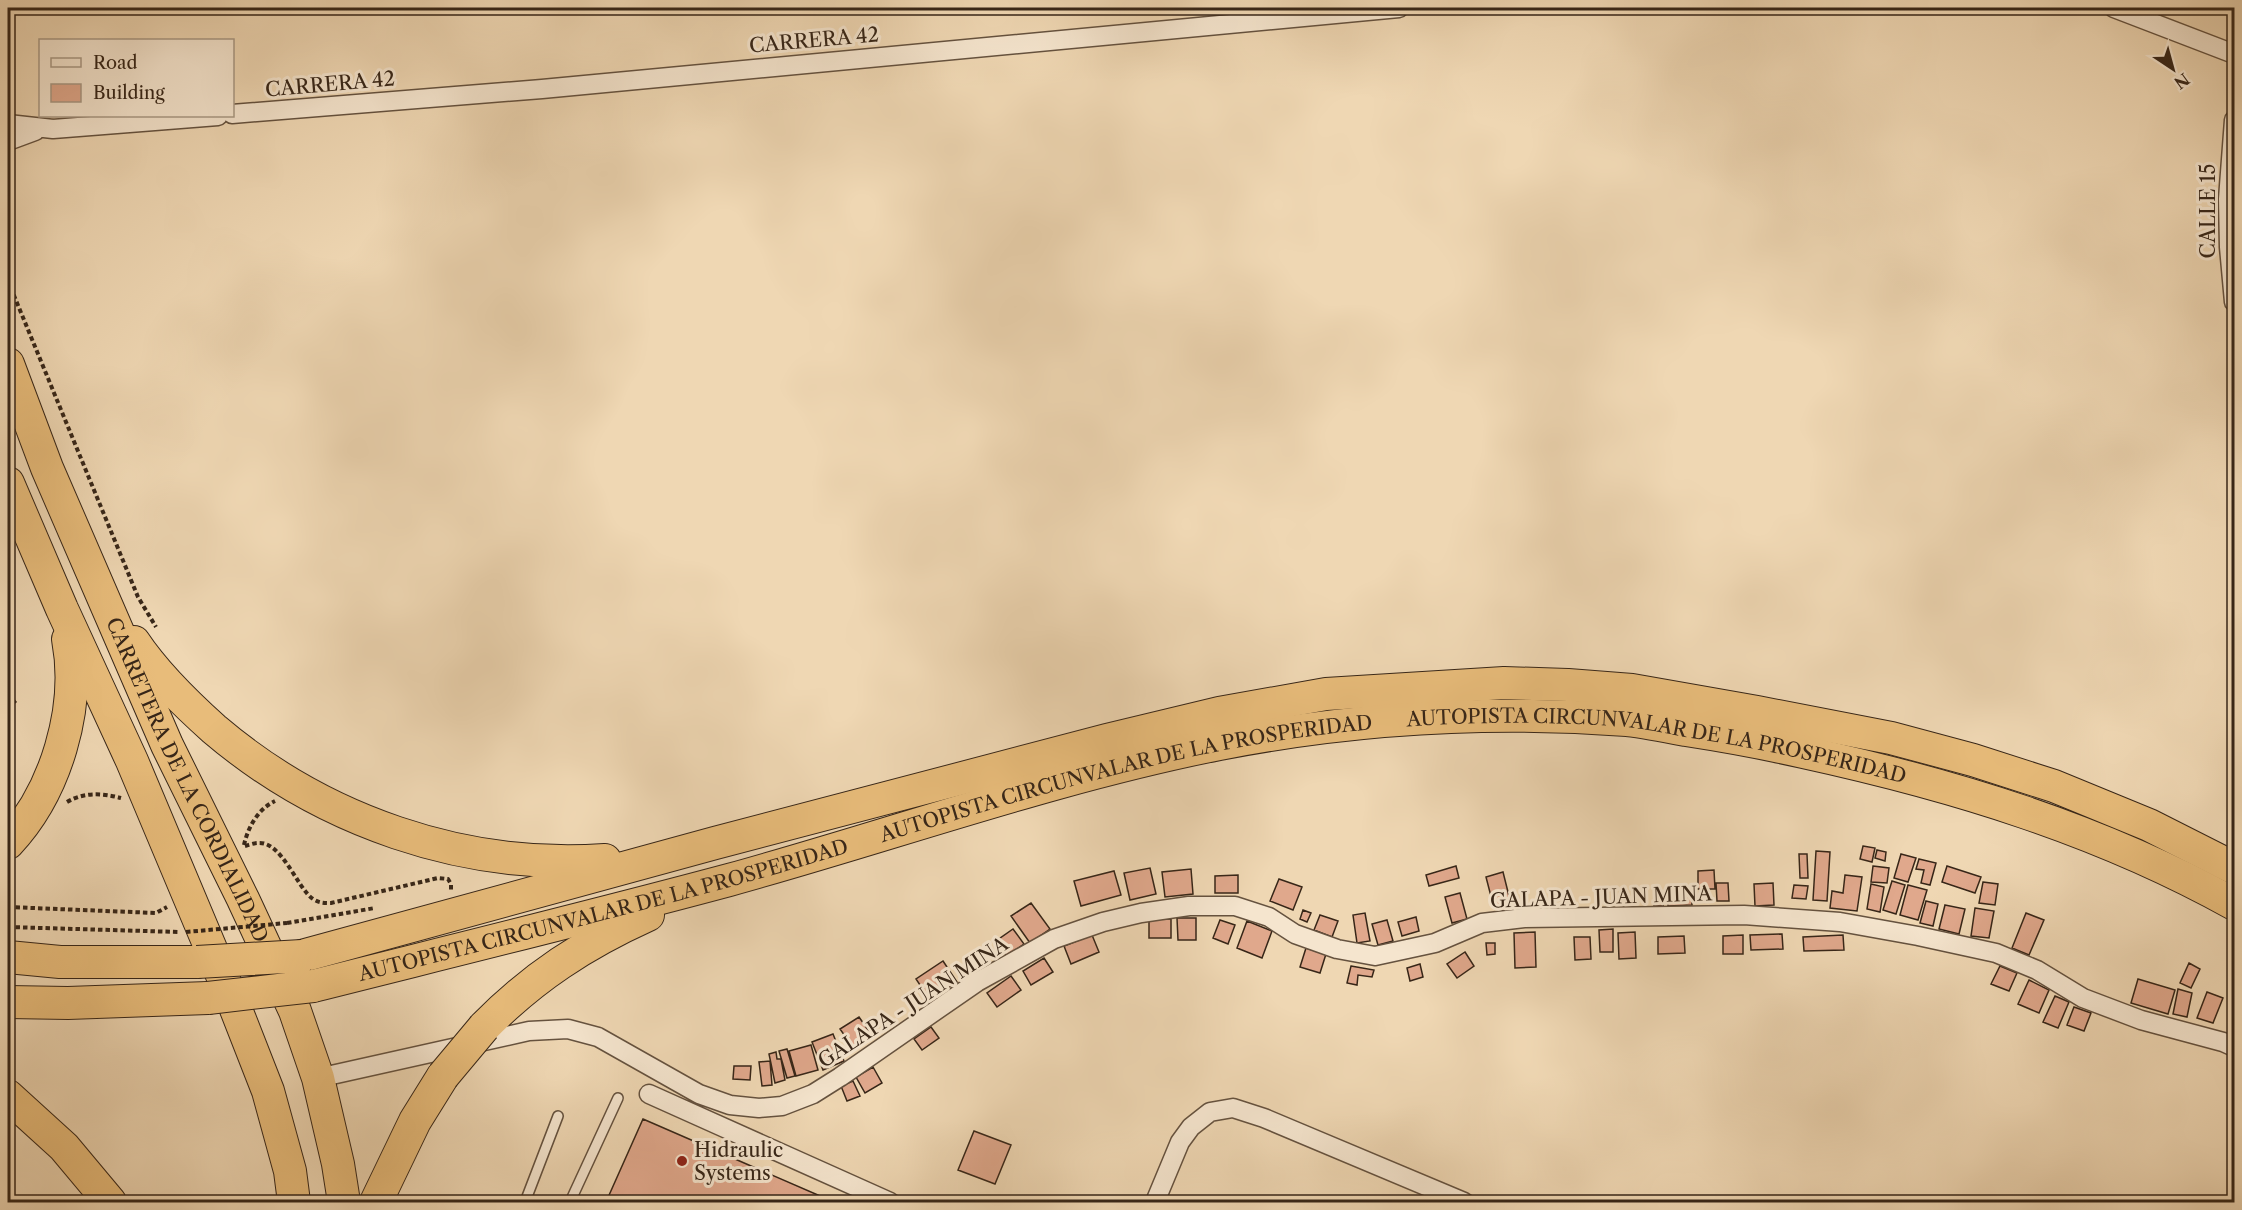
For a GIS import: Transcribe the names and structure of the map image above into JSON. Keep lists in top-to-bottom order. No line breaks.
{"streets":{"highway":["AUTOPISTA CIRCUNVALAR DE LA PROSPERIDAD","CARRETERA DE LA CORDIALIDAD"],"street":["CARRERA 42","CALLE 15","GALAPA - JUAN MINA"]},"crossings":[["CARRETERA DE LA CORDIALIDAD","GALAPA - JUAN MINA"]],"places":["Hidraulic Systems"],"legend":["Road","Building"],"north":"bottom right"}
